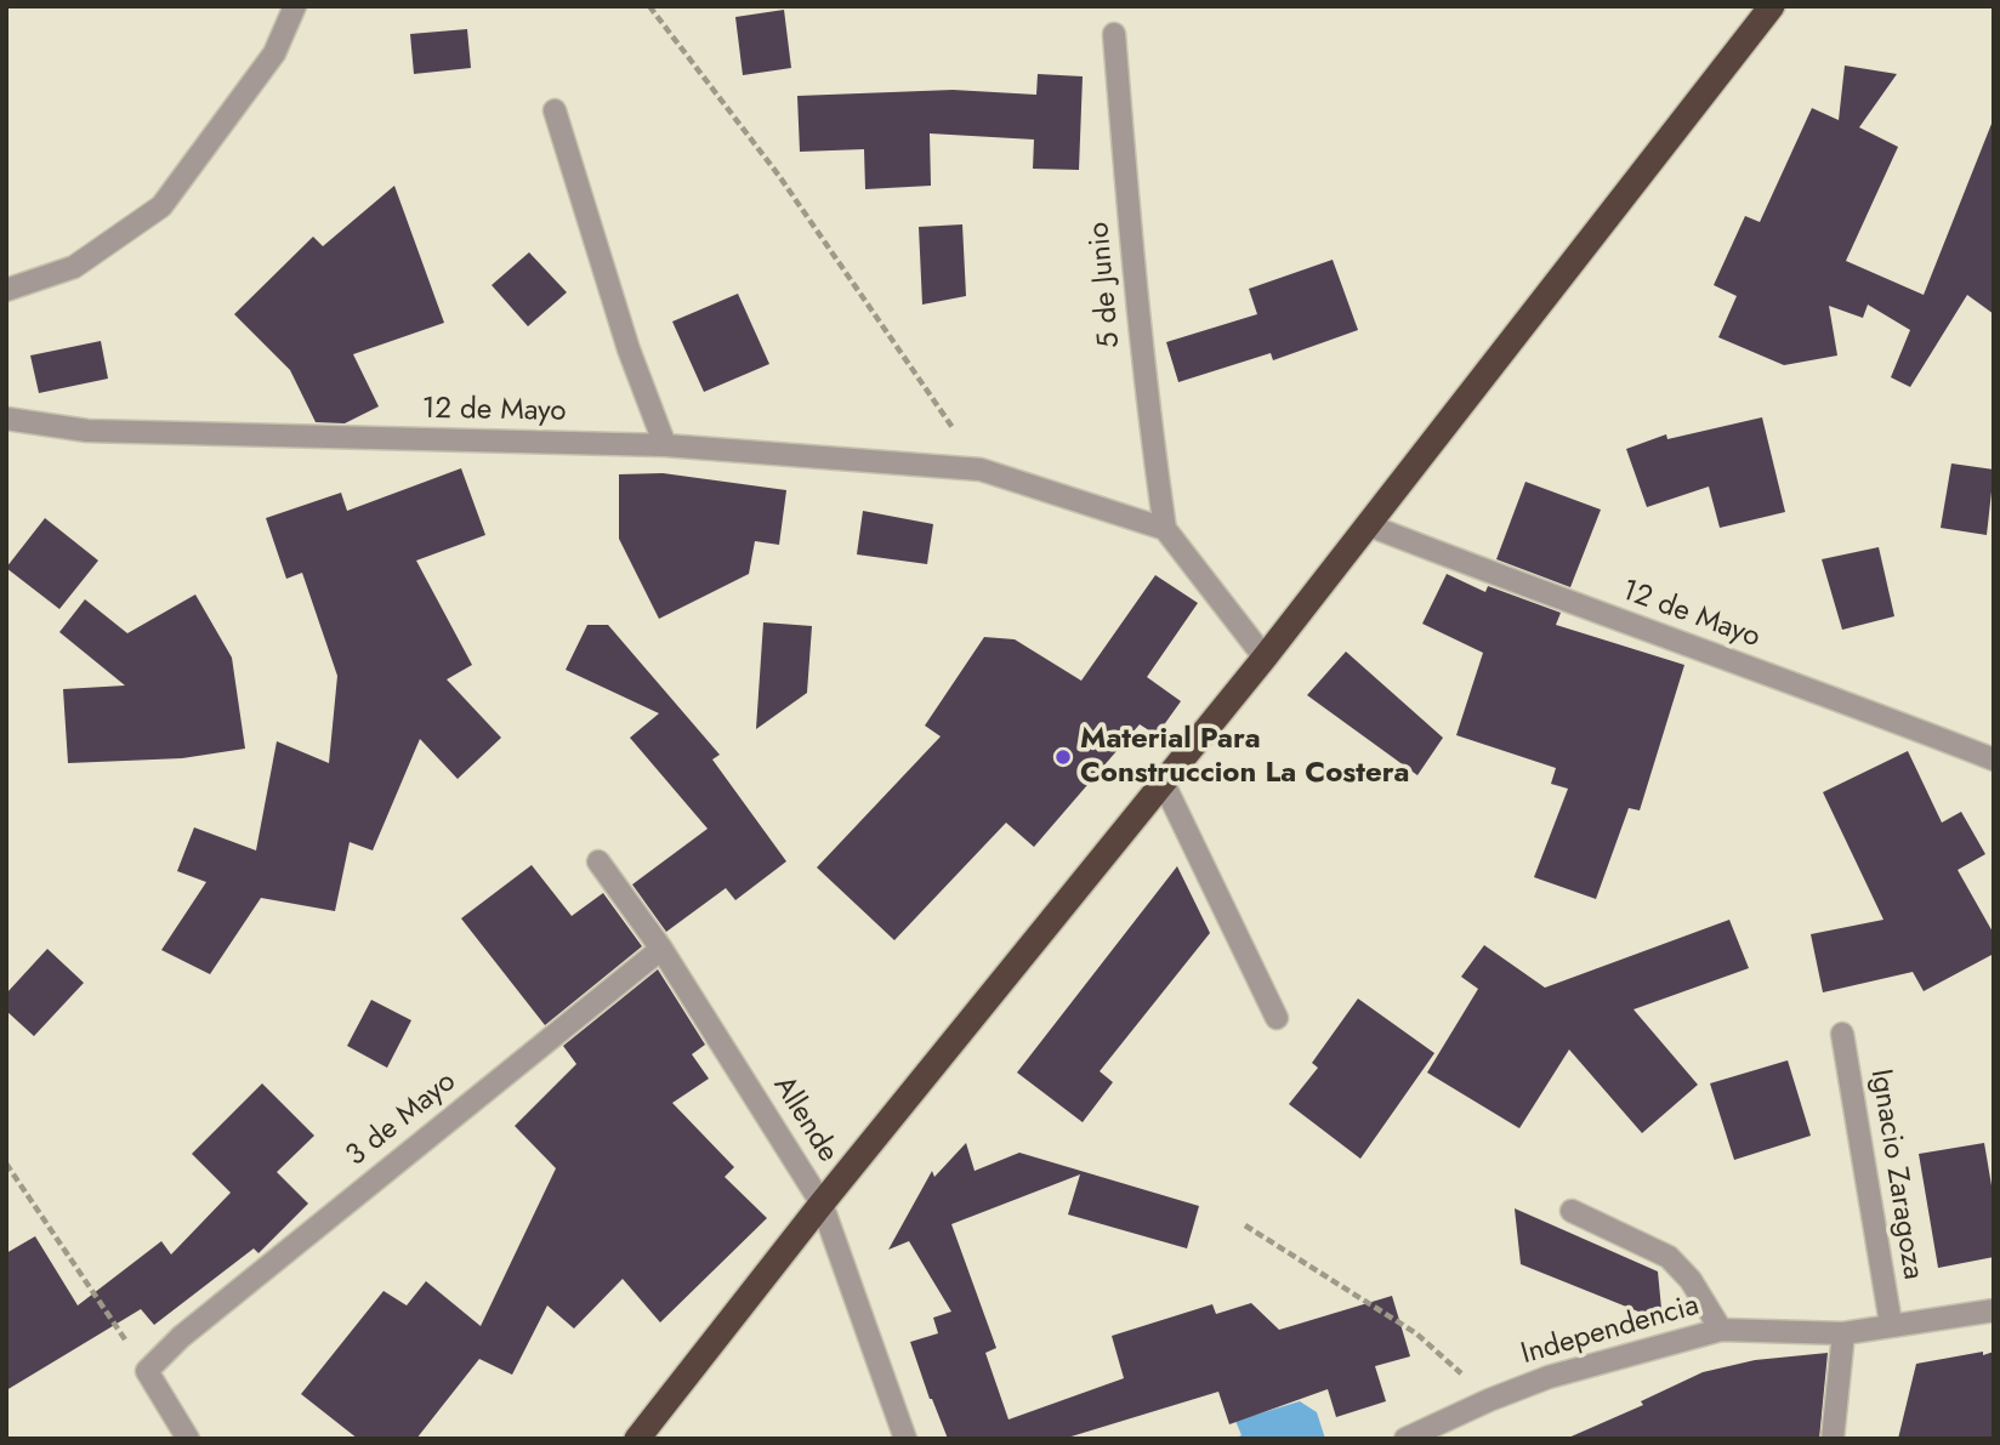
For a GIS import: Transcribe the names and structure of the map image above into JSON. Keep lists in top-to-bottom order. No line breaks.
{"streets":{"street":["5 de Junio","12 de Mayo","3 de Mayo","Allende","Ignacio Zaragoza","Independencia"]},"crossings":[["5 de Junio","12 de Mayo"],["3 de Mayo","Allende"],["Ignacio Zaragoza","Independencia"]],"places":["Material Para Construccion La Costera"]}
